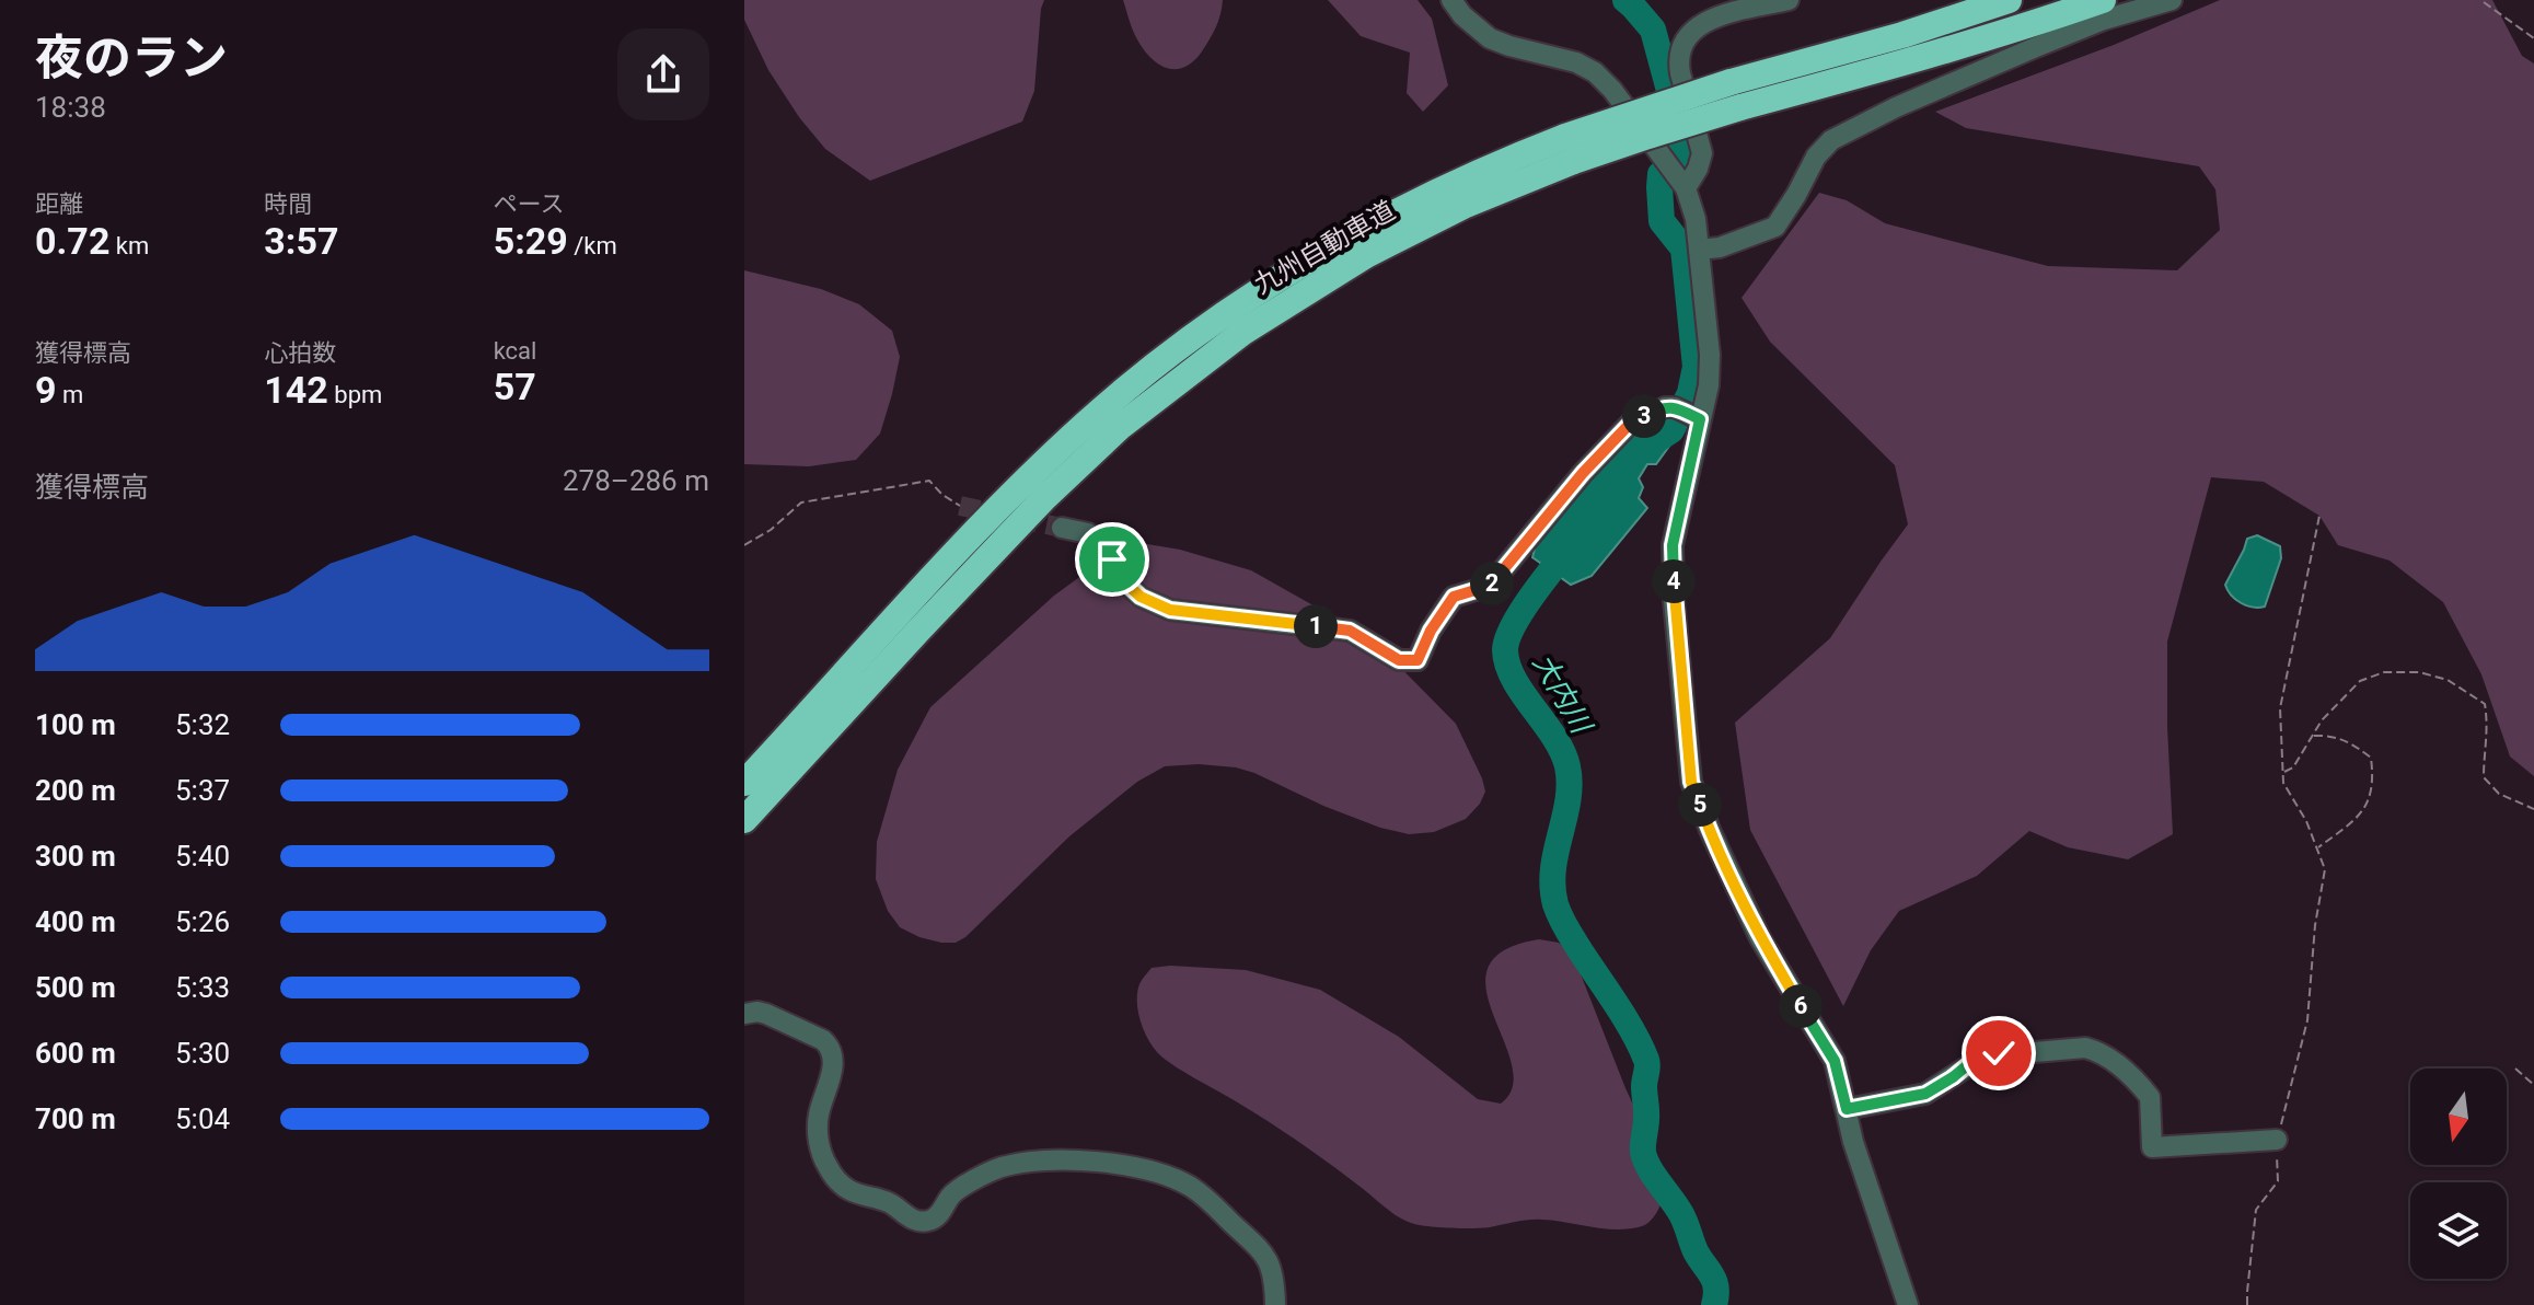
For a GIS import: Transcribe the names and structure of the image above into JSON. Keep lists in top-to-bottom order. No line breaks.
{"streets":{"highway":["九州自動車道"]},"water":["大内川"],"north":"bottom","page":{"heading":["夜のラン","18:38"],"stats":[["距離","0.72 km"],["時間","3:57"],["ペース","5:29 /km"],["獲得標高","9 m"],["心拍数","142 bpm"],["kcal","57"]],"pins":["3","4","2","1","5","6"],"chart":["獲得標高","278–286 m"],"list":[{"name":"100 m","note":"5:32"},{"name":"200 m","note":"5:37"},{"name":"300 m","note":"5:40"},{"name":"400 m","note":"5:26"},{"name":"500 m","note":"5:33"},{"name":"600 m","note":"5:30"},{"name":"700 m","note":"5:04"}]}}
